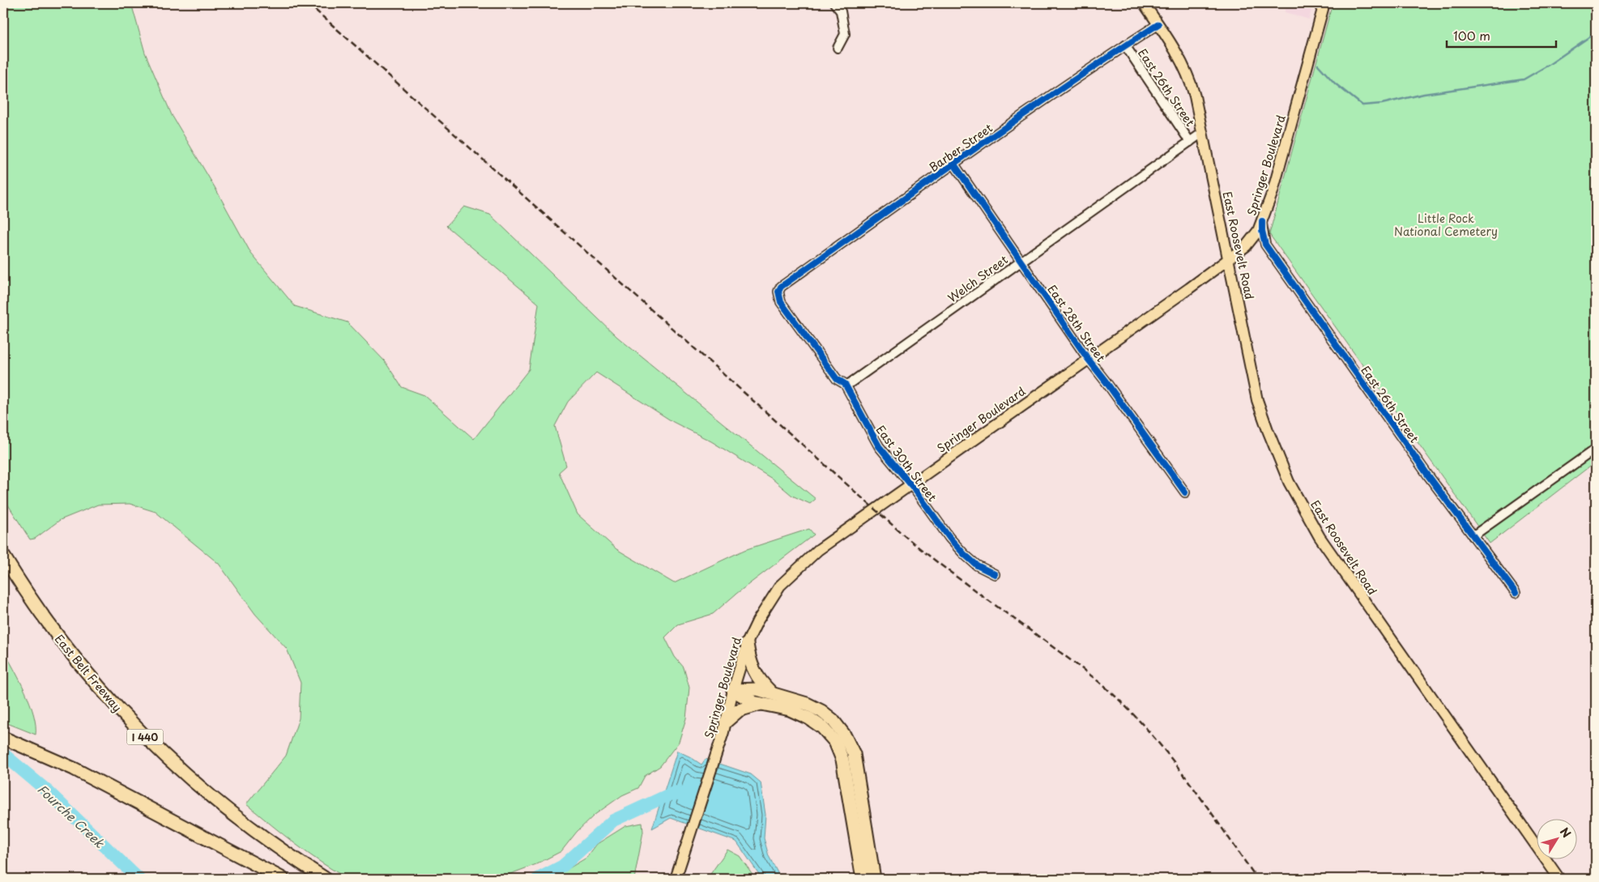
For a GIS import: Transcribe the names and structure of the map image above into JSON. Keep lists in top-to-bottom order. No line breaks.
{"streets":{"highway":["East Belt Freeway","I 440"],"main road":["Springer Boulevard","East Roosevelt Road"],"street":["East 26th Street","Barber Street","Welch Street","East 28th Street","East 30th Street"]},"crossings":[["East 26th Street","Barber Street"],["East 26th Street","Springer Boulevard"],["East 26th Street","Welch Street"],["Barber Street","East Roosevelt Road"],["Barber Street","East 28th Street"],["Barber Street","East 30th Street"],["Springer Boulevard","East Roosevelt Road"],["Springer Boulevard","East 28th Street"],["Springer Boulevard","East 30th Street"],["East Roosevelt Road","Welch Street"],["Welch Street","East 28th Street"],["Welch Street","East 30th Street"]],"water":["Fourche Creek"],"parks":["Little Rock National Cemetery"],"scale_bar":"100 m","north":"top right"}
